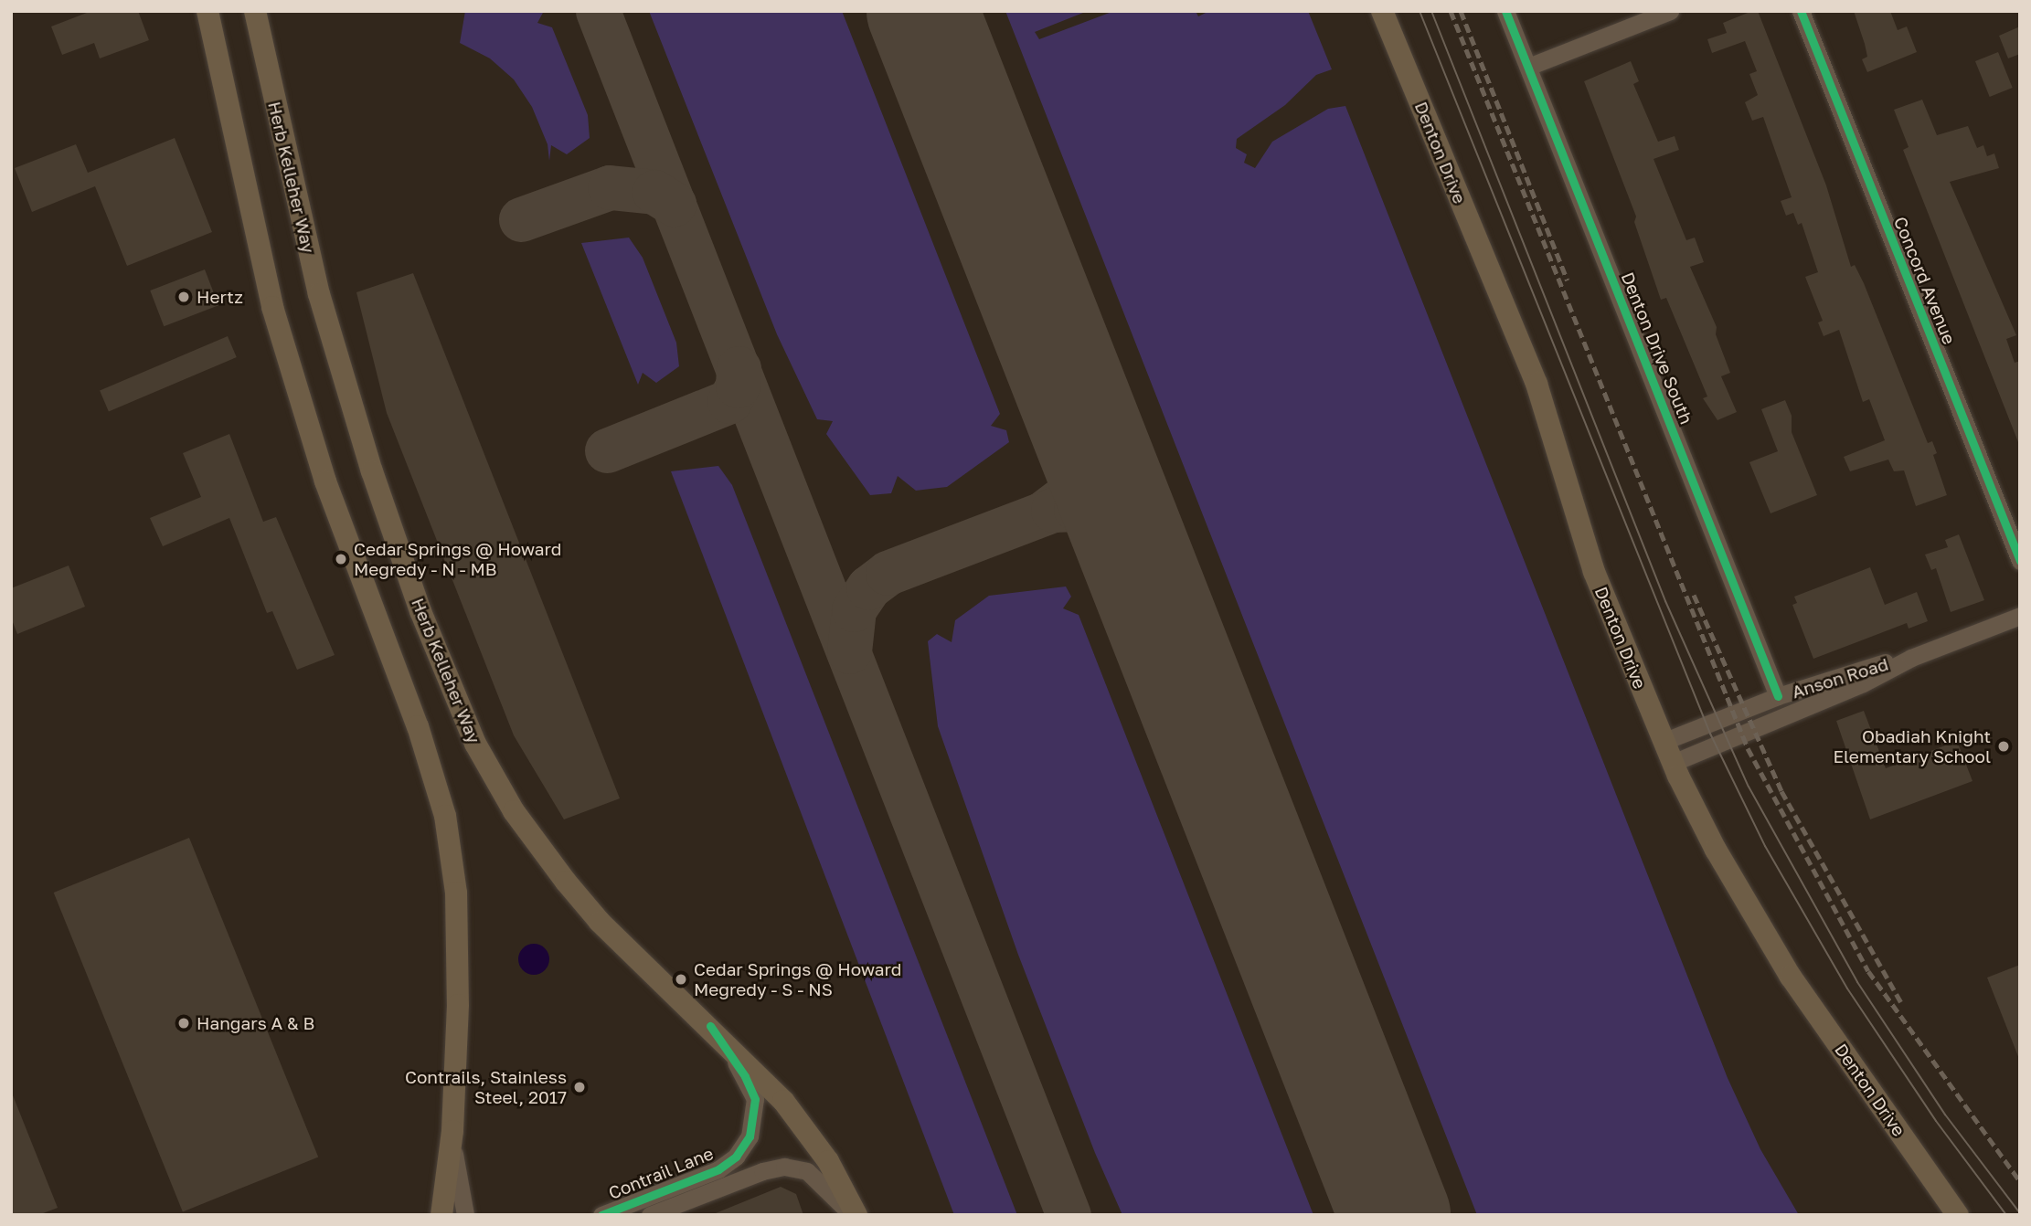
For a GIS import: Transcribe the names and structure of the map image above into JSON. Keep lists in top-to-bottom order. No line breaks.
{"streets":{"main road":["Denton Drive","Herb Kelleher Way"],"street":["Concord Avenue","Denton Drive South","Anson Road","Contrail Lane"]},"crossings":[["Denton Drive","Anson Road"],["Herb Kelleher Way","Contrail Lane"],["Denton Drive South","Anson Road"]],"places":["Hertz","Cedar Springs @ Howard Megredy - N - MB","Obadiah Knight Elementary School","Cedar Springs @ Howard Megredy - S - NS","Hangars A & B","Contrails, Stainless Steel, 2017"]}
